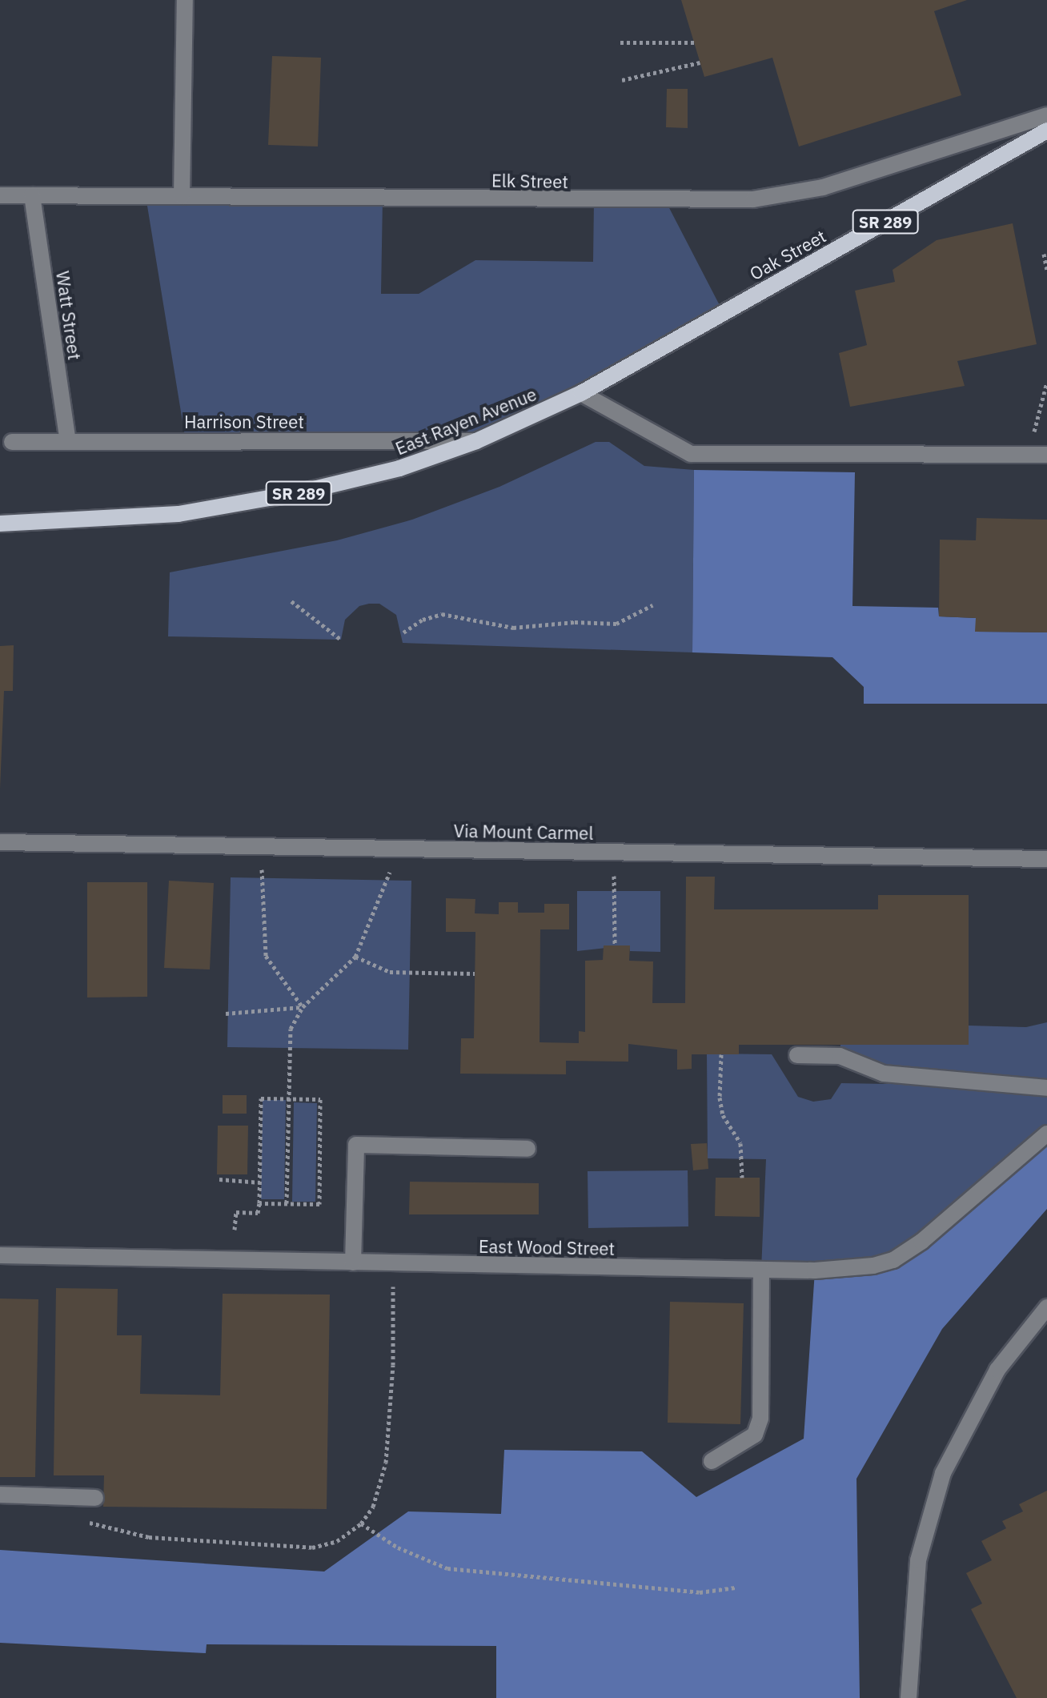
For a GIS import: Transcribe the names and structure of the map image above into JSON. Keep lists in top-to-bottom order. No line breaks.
{"streets":{"main road":["SR 289","Oak Street","East Rayen Avenue"],"street":["Elk Street","Watt Street","Harrison Street","Via Mount Carmel","East Wood Street"]},"crossings":[["Elk Street","Watt Street"],["Oak Street","East Rayen Avenue"],["Watt Street","Harrison Street"],["East Rayen Avenue","Harrison Street"]]}
